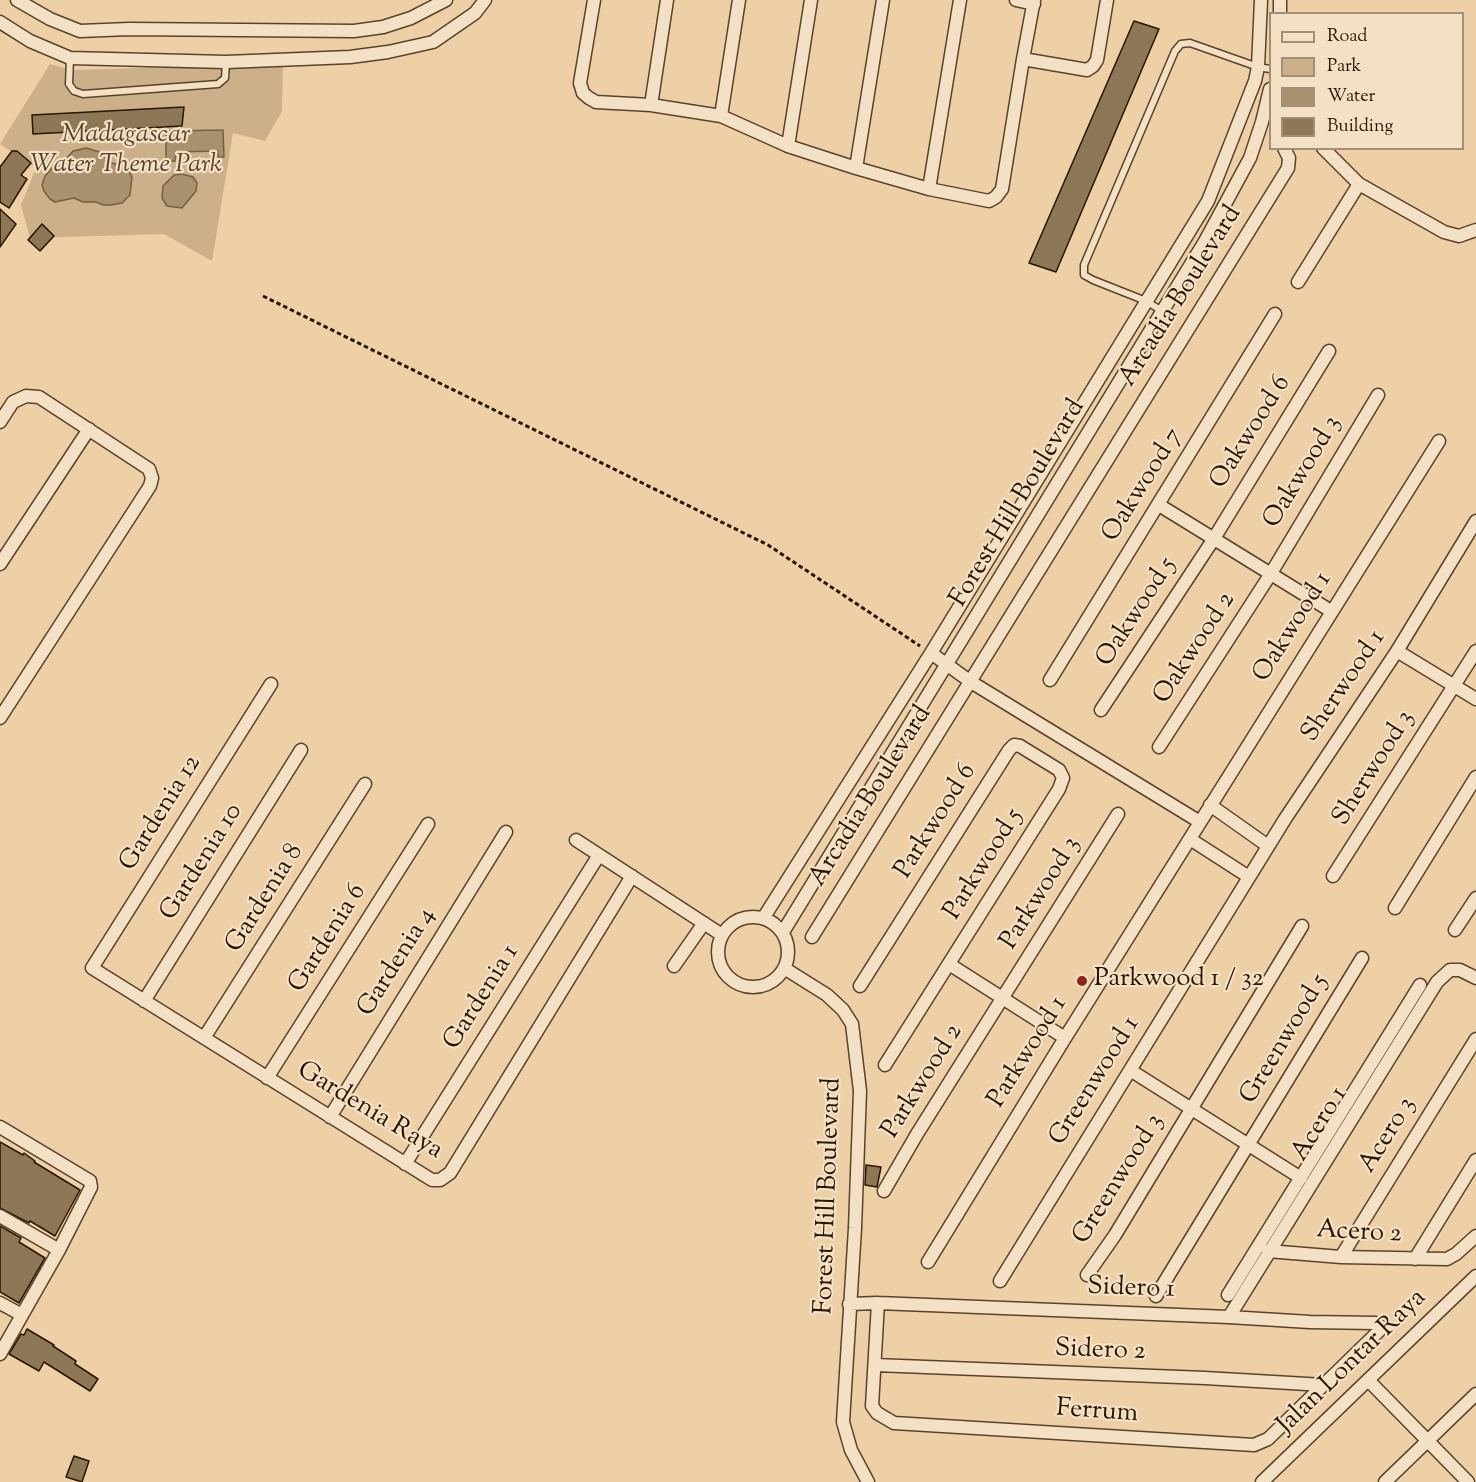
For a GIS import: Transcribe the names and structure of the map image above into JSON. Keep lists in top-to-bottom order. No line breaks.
{"streets":{"street":["Arcadia Boulevard","Oakwood 6","Oakwood 3","Oakwood 7","Forest Hill Boulevard","Oakwood 5","Oakwood 1","Oakwood 2","Sherwood 1","Sherwood 3","Gardenia 12","Parkwood 6","Gardenia 10","Parkwood 5","Parkwood 3","Gardenia 8","Gardenia 6","Gardenia 4","Gardenia 1","Greenwood 5","Parkwood 1","Parkwood 2","Greenwood 1","Gardenia Raya","Acero 1","Acero 3","Greenwood 3","Acero 2","Sidero 1","Sidero 2","Jalan Lontar Raya","Ferrum"]},"crossings":[["Oakwood 6","Oakwood 5"],["Oakwood 3","Oakwood 2"],["Forest Hill Boulevard","Sidero 1"],["Oakwood 1","Parkwood 1"],["Sherwood 1","Greenwood 1"],["Gardenia 12","Gardenia Raya"],["Parkwood 6","Parkwood 5"],["Gardenia 10","Gardenia Raya"],["Parkwood 3","Parkwood 2"],["Gardenia 8","Gardenia Raya"],["Gardenia 6","Gardenia Raya"],["Gardenia 4","Gardenia Raya"],["Gardenia 1","Gardenia Raya"],["Acero 1","Acero 2"],["Acero 1","Sidero 1"],["Acero 3","Acero 2"],["Sidero 1","Ferrum"],["Sidero 2","Ferrum"]],"parks":["Madagascar Water Theme Park"],"places":["Parkwood 1 / 32"],"legend":["Road","Park","Water","Building"]}
